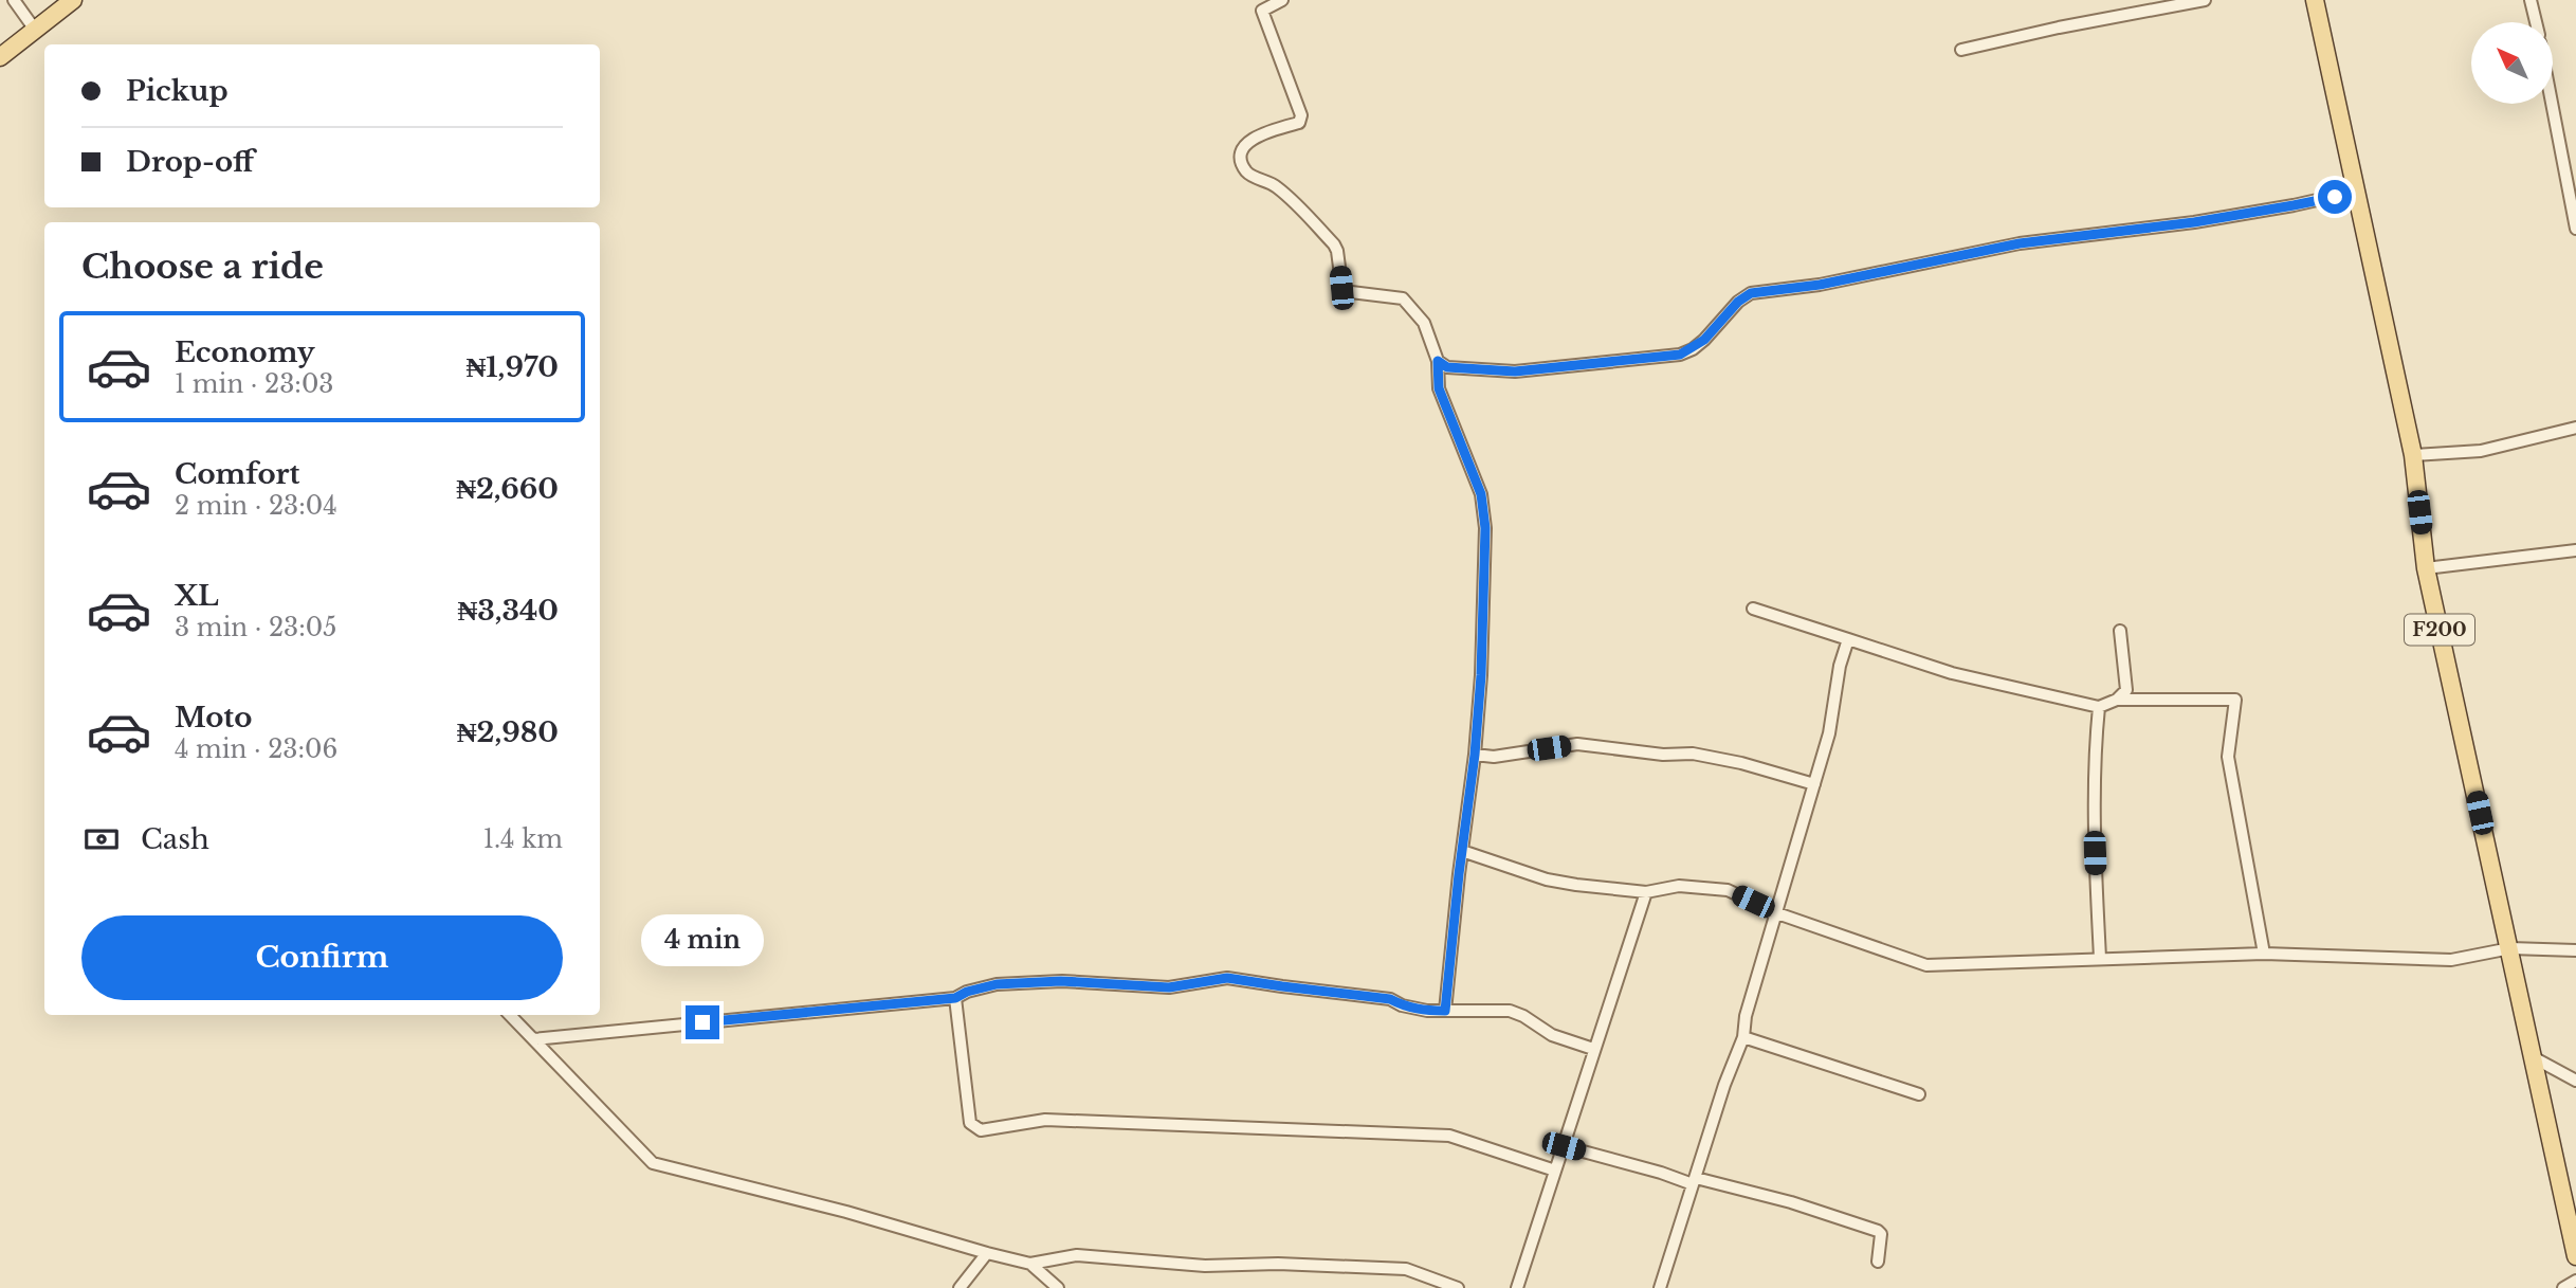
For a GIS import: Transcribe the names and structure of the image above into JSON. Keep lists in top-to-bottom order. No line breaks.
{"streets":{"main road":["F200"]},"north":"top left","page":{"banner":["Pickup","Drop-off"],"heading":"Choose a ride","list":[{"name":"Economy","note":"1 min · 23:03","value":"₦1,970"},{"name":"Comfort","note":"2 min · 23:04","value":"₦2,660"},{"name":"XL","note":"3 min · 23:05","value":"₦3,340"},{"name":"Moto","note":"4 min · 23:06","value":"₦2,980"}],"pay":["Cash","1.4 km"],"buttons":"Confirm","bubble":"4 min"}}
